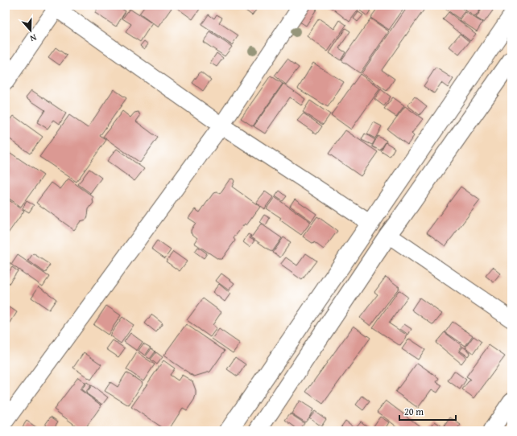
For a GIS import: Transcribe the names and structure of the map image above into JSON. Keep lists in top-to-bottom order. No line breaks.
{"scale_bar":"20 m","north":"bottom"}
